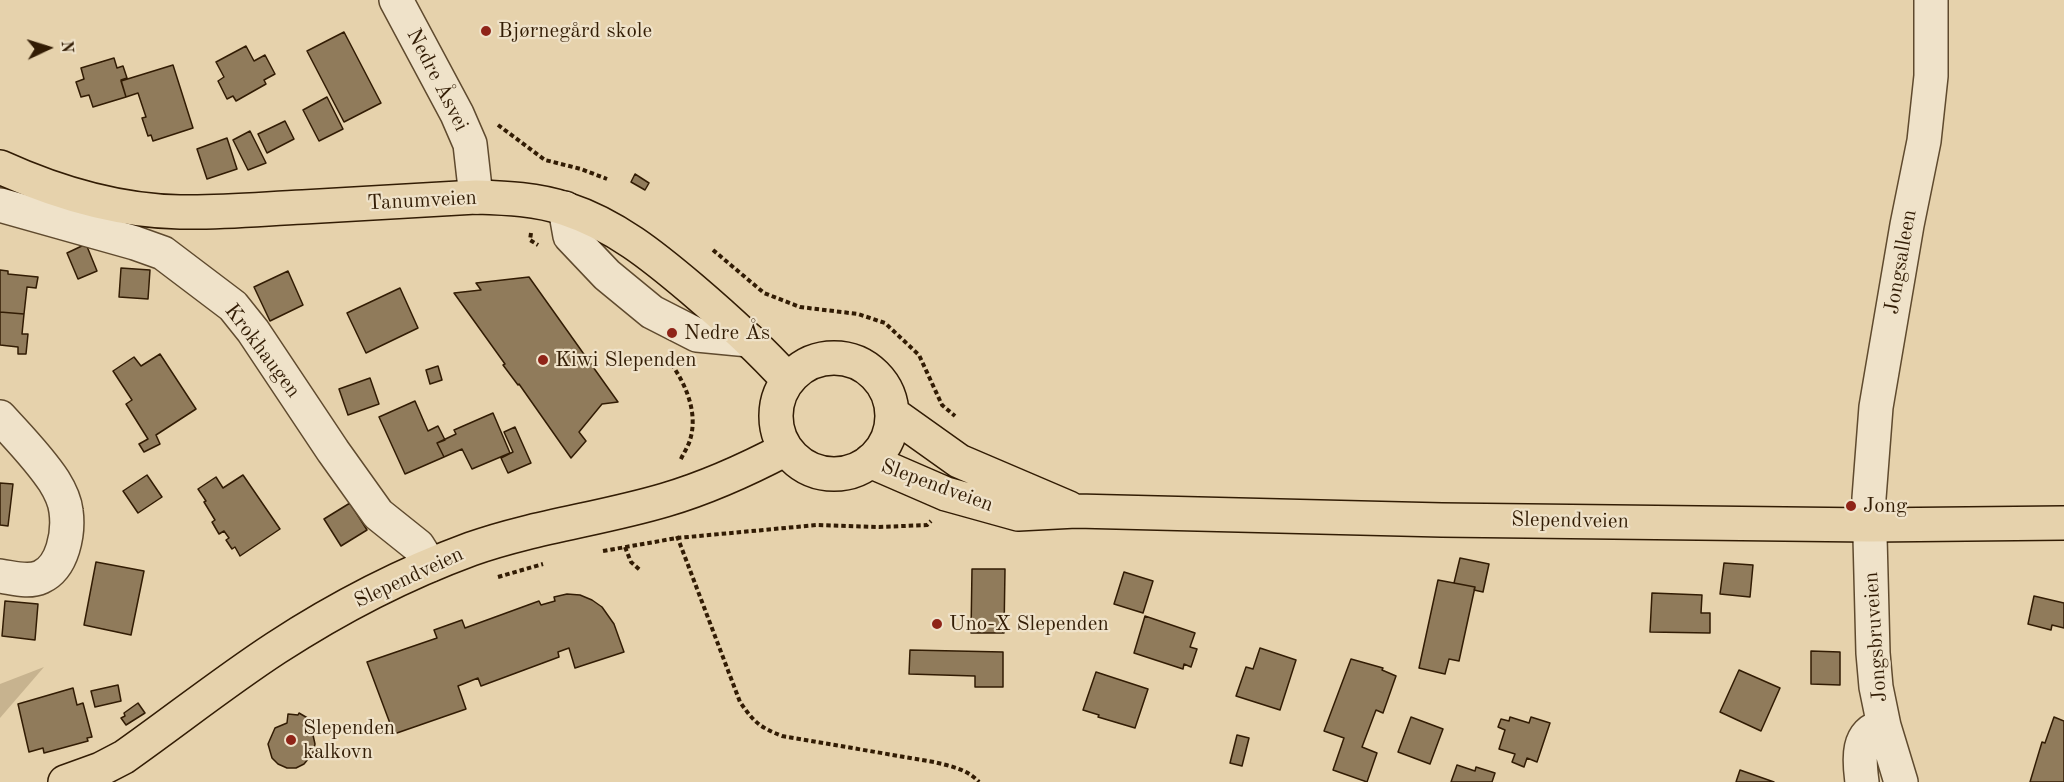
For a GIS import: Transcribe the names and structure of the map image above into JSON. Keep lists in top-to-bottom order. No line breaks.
{"streets":{"main road":["Tanumveien","Slependveien"],"street":["Nedre Åsvei","Jongsalleen","Krokhaugen","Jongsbruveien"]},"crossings":[["Nedre Åsvei","Tanumveien"],["Tanumveien","Slependveien"],["Jongsalleen","Slependveien"],["Jongsalleen","Jongsbruveien"],["Krokhaugen","Slependveien"],["Slependveien","Jongsbruveien"]],"places":["Bjørnegård skole","Nedre Ås","Kiwi Slependen","Jong","Uno-X Slependen","Slependen kalkovn"],"north":"right"}
